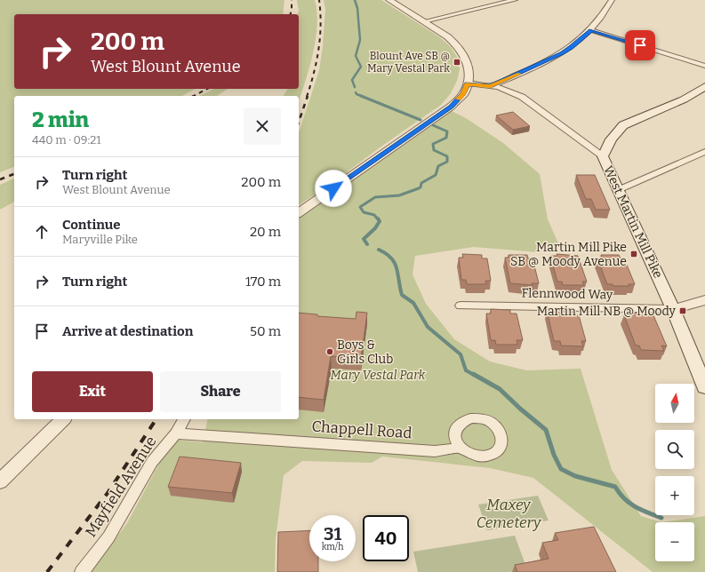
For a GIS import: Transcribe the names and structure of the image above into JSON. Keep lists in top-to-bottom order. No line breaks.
{"streets":{"main road":["West Martin Mill Pike"],"street":["Flennwood Way","Chappell Road","Mayfield Avenue"]},"crossings":[["West Martin Mill Pike","Flennwood Way"],["Chappell Road","Mayfield Avenue"]],"parks":["Mary Vestal Park","Maxey Cemetery"],"places":{"transit":["Blount Ave SB @ Mary Vestal Park","Martin Mill Pike SB @ Moody Avenue","Martin Mill NB @ Moody"],"other":["Boys & Girls Club"]},"north":"top","page":{"turn":["200 m","West Blount Avenue"],"heading":["2 min","440 m · 09:21"],"list":[{"name":"Turn right","note":"West Blount Avenue","value":"200 m"},{"name":"Continue","note":"Maryville Pike","value":"20 m"},{"name":"Turn right","value":"170 m"},{"name":"Arrive at destination","value":"50 m"}],"buttons":["Exit","Share"],"map_buttons":["+","−"],"speed":"31 km/h","limit":"40"}}
